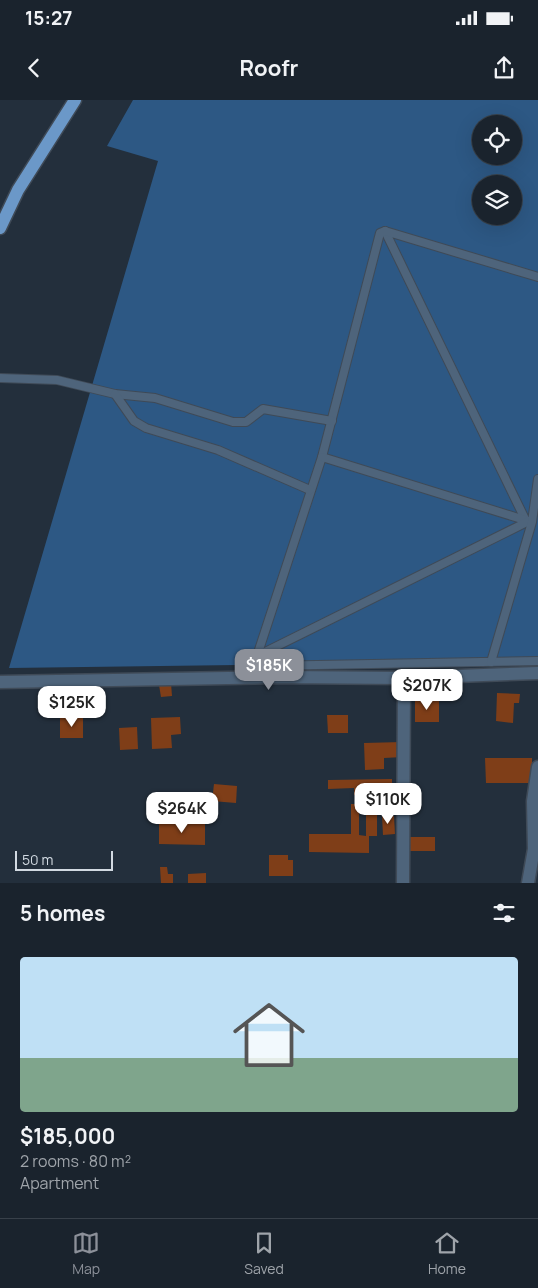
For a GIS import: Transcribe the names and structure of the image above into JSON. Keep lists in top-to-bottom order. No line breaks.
{"scale_bar":"50 m","page":{"status":"15:27","header":"Roofr","price":["$185K","$207K","$125K","$110K","$264K"],"scale":"50 m","heading":"5 homes","list":[{"name":"$185,000","note":"2 rooms · 80 m² · Apartment"}],"tabs":["Map","Saved","Home"]}}
